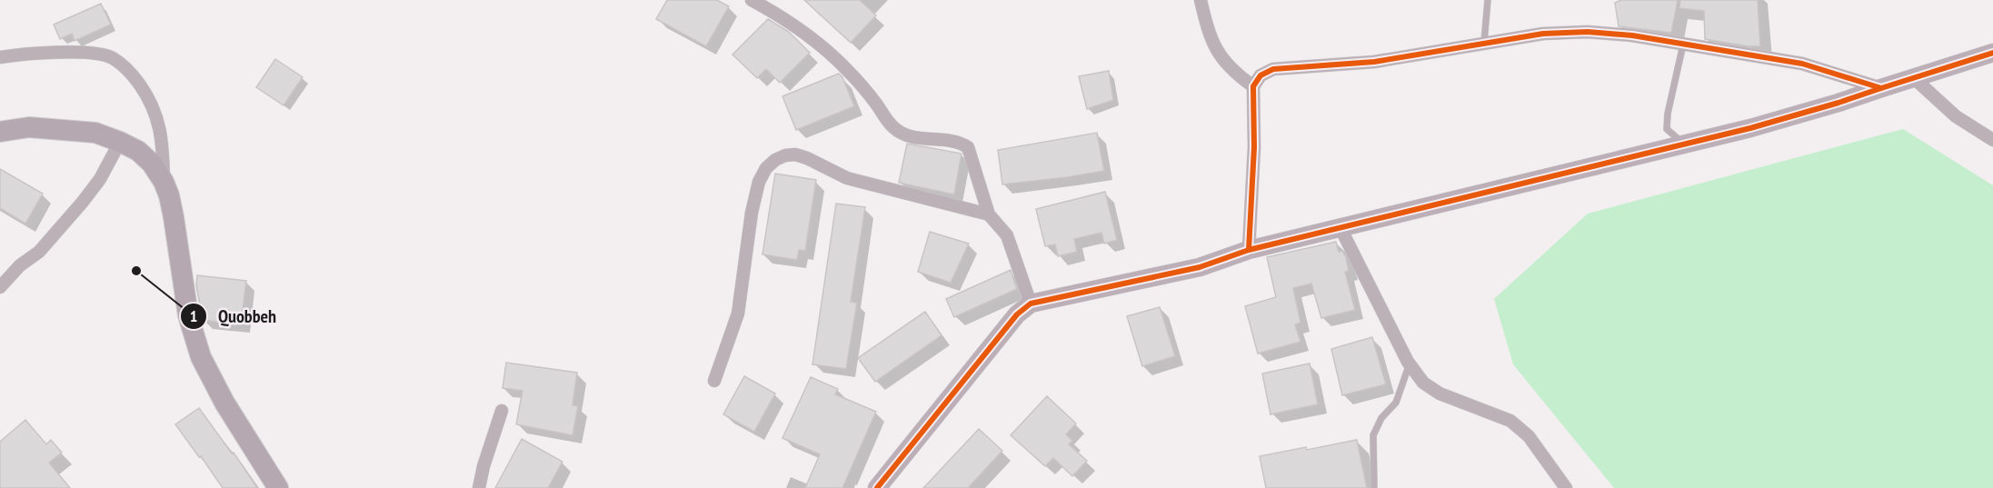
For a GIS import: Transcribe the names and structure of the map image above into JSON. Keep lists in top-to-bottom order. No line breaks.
{"places":["Quobbeh"]}
